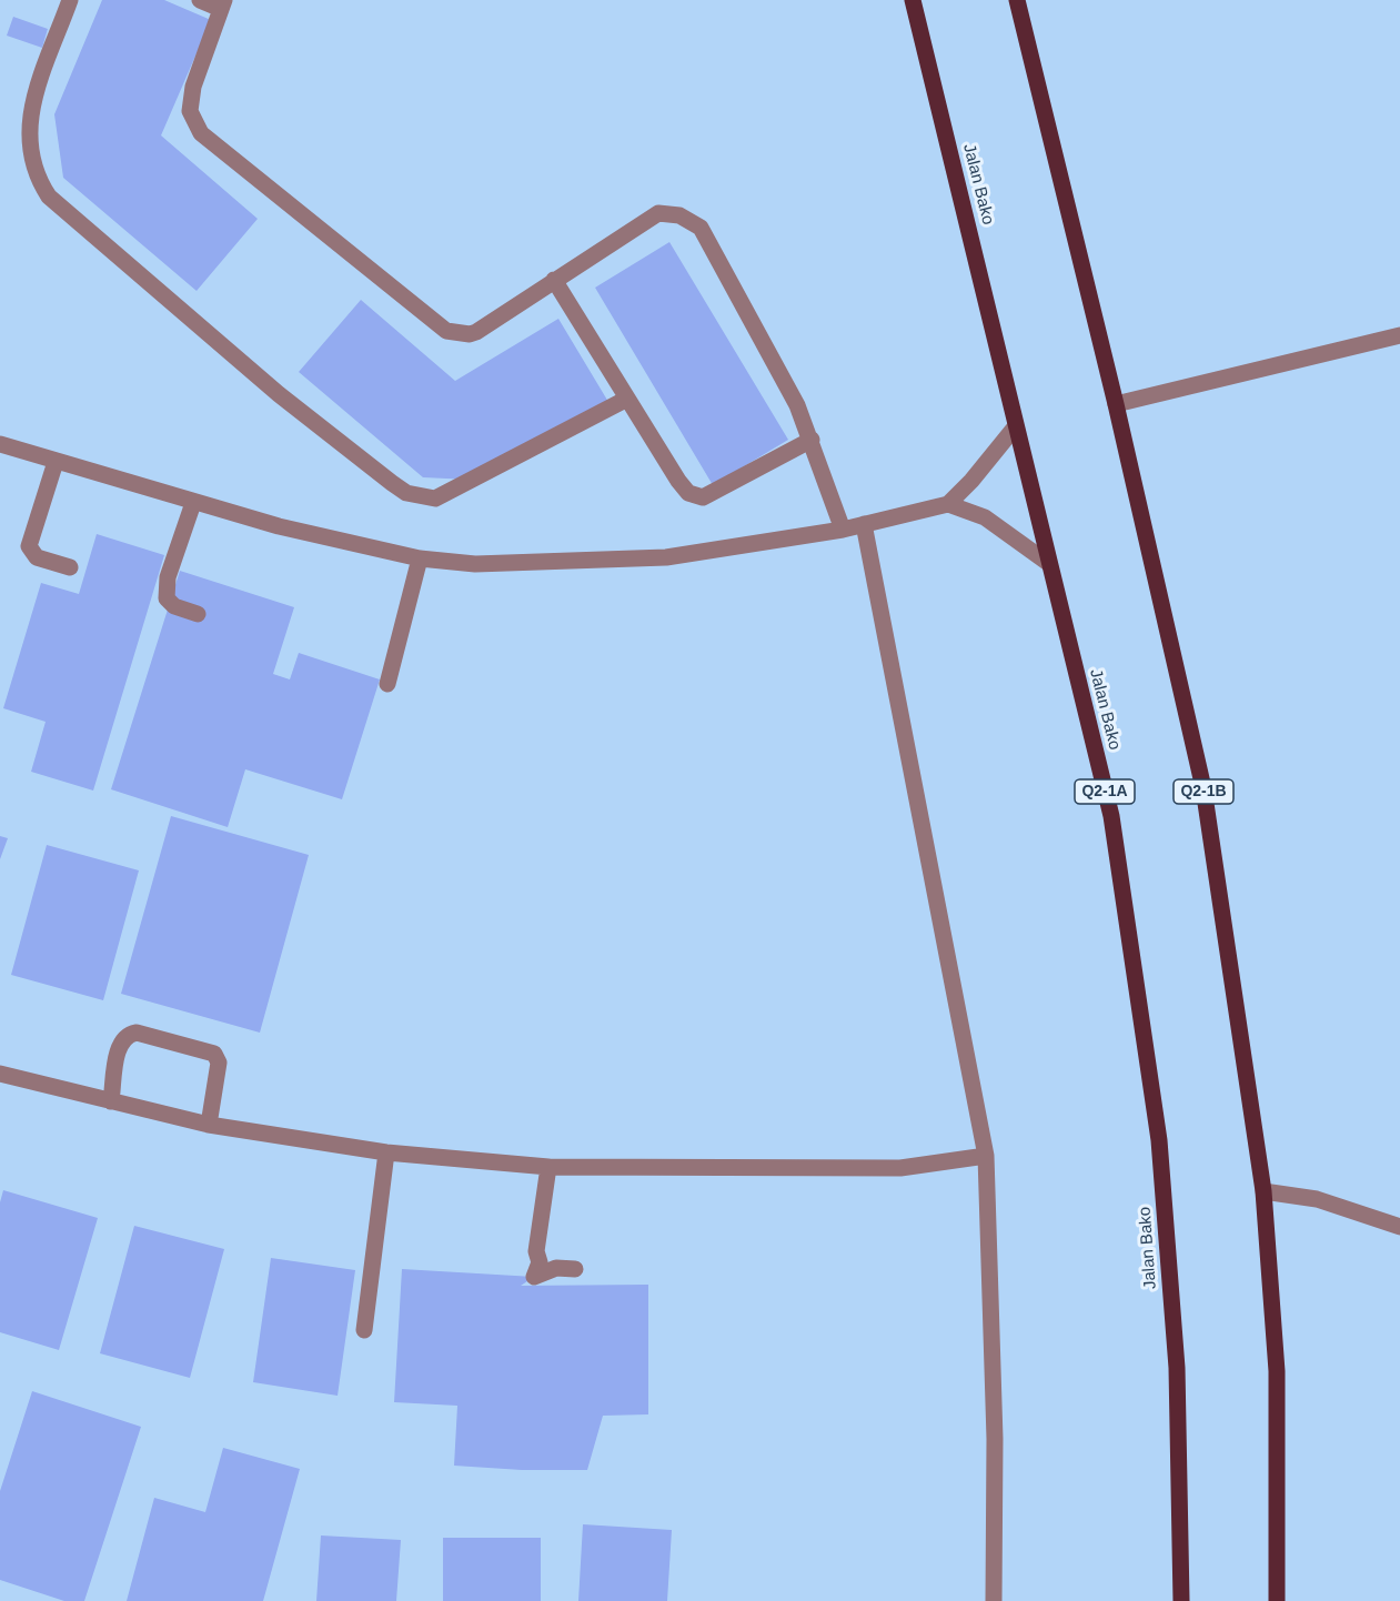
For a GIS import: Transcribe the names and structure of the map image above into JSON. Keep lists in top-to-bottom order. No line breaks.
{"streets":{"main road":["Jalan Bako","Q2-1A","Q2-1B"]}}
